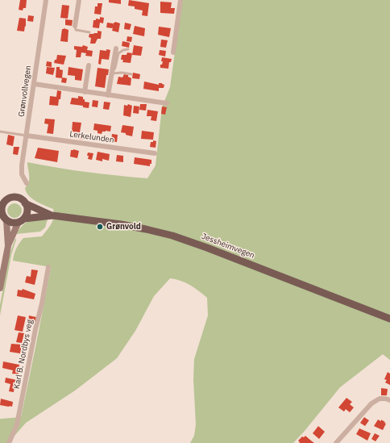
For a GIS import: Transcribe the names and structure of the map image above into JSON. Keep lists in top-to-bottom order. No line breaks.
{"streets":{"main road":["Jessheimvegen"],"street":["Grønvollvegen","Lerkelunden","Karl B. Nordbys veg"]},"crossings":[["Grønvollvegen","Lerkelunden"]],"places":["Grønvold"]}
